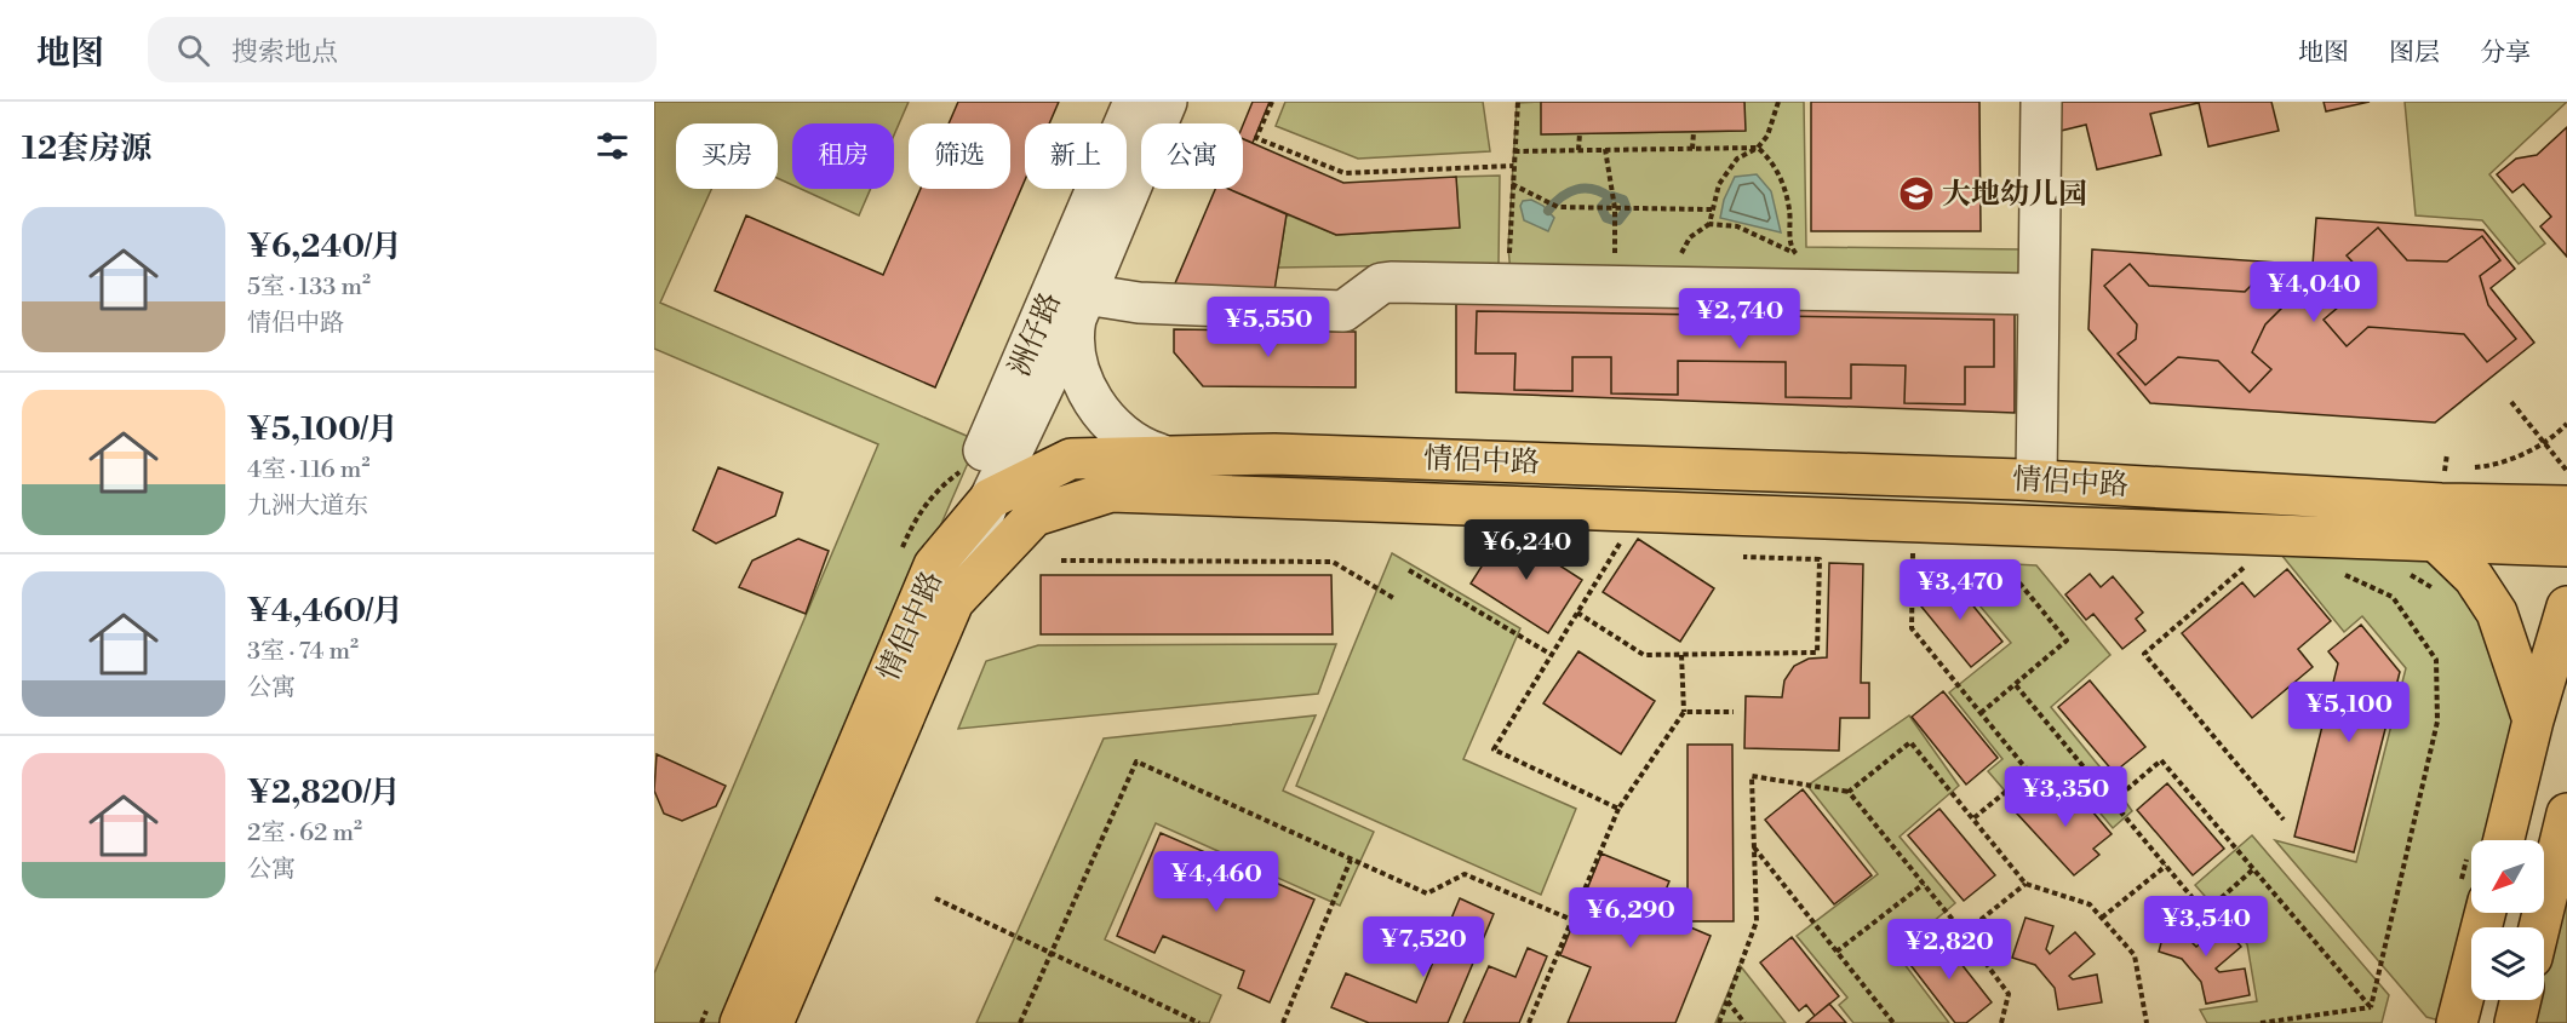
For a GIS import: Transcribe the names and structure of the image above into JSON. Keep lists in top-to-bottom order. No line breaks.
{"streets":{"main road":["情侣中路"],"street":["洲仔路"]},"crossings":[["洲仔路","情侣中路"]],"places":{"school or university":["大地幼儿园"]},"north":"bottom left","page":{"header":"地图","search":"搜索地点","nav":["地图","图层","分享"],"heading":"12套房源","chip":["买房","租房","筛选","新上","公寓"],"list":[{"name":"¥6,240/月","note":"5室 · 133 m² · 情侣中路"},{"name":"¥5,100/月","note":"4室 · 116 m² · 九洲大道东"},{"name":"¥4,460/月","note":"3室 · 74 m² · 公寓"},{"name":"¥2,820/月","note":"2室 · 62 m² · 公寓"}],"price":["¥4,040","¥2,740","¥5,550","¥6,240","¥3,470","¥5,100","¥3,350","¥4,460","¥6,290","¥3,540","¥7,520","¥2,820"]}}
